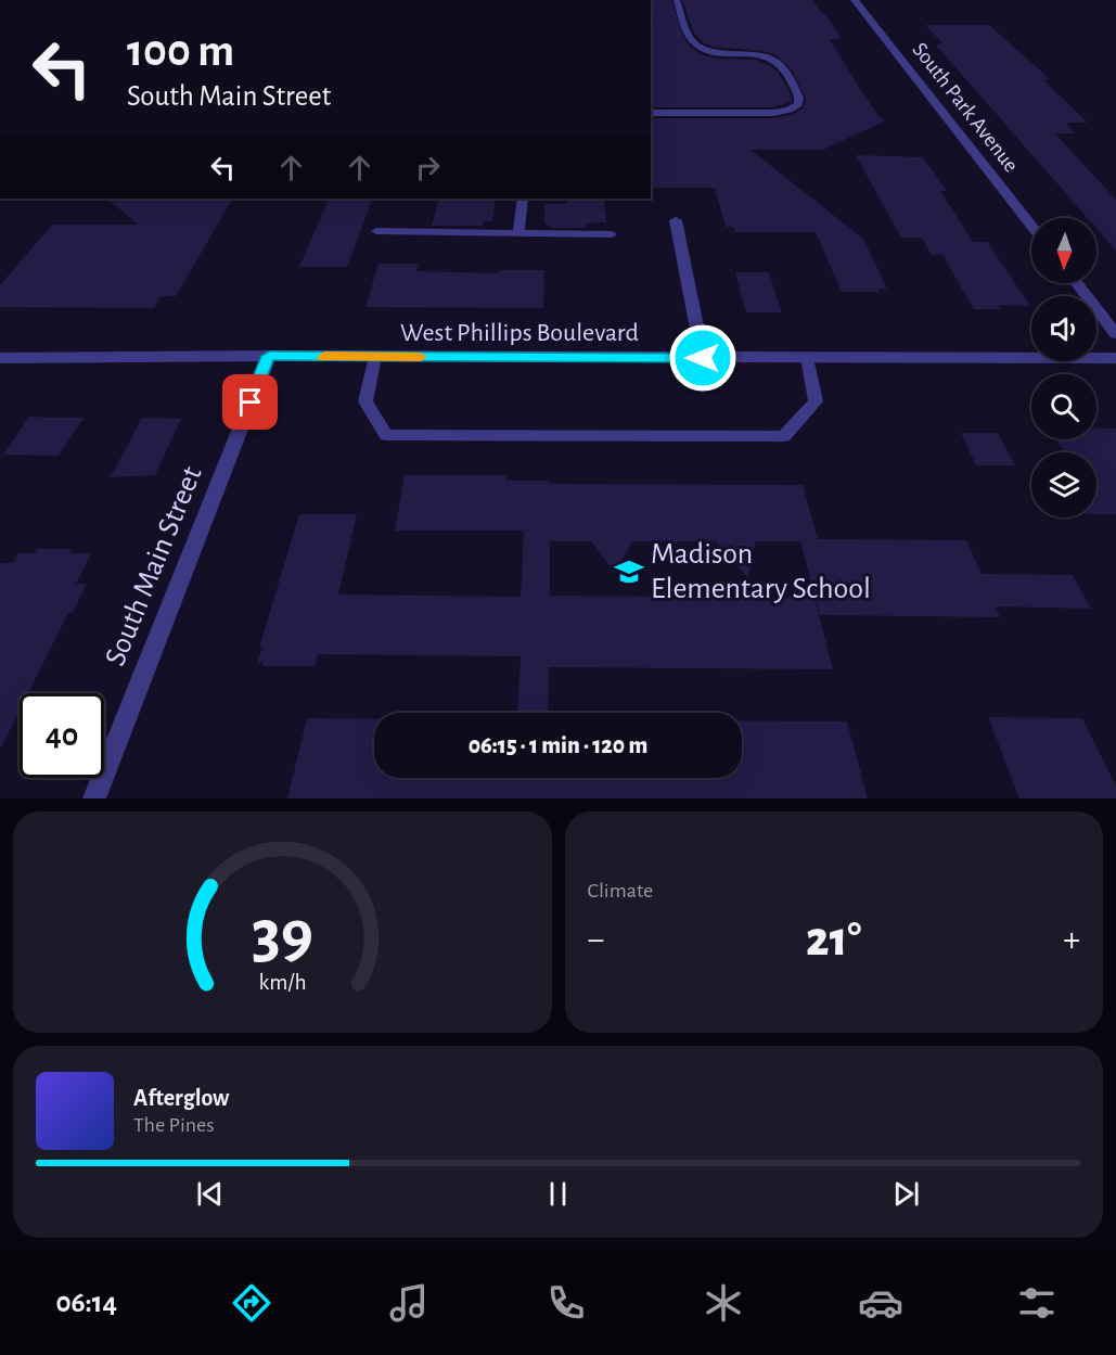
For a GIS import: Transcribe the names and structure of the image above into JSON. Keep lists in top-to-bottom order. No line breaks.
{"streets":{"street":["South Park Avenue","West Phillips Boulevard","South Main Street"]},"crossings":[["West Phillips Boulevard","South Main Street"]],"places":{"school or university":["Madison Elementary School"]},"north":"bottom","page":{"turn":["100 m","South Main Street"],"limit":"40","trip":"06:15 · 1 min · 120 m","tile":"Climate","heat":["−","21°","+"],"song":["Afterglow","The Pines"],"tabs":"06:14","gauge":["39","km/h"]}}
